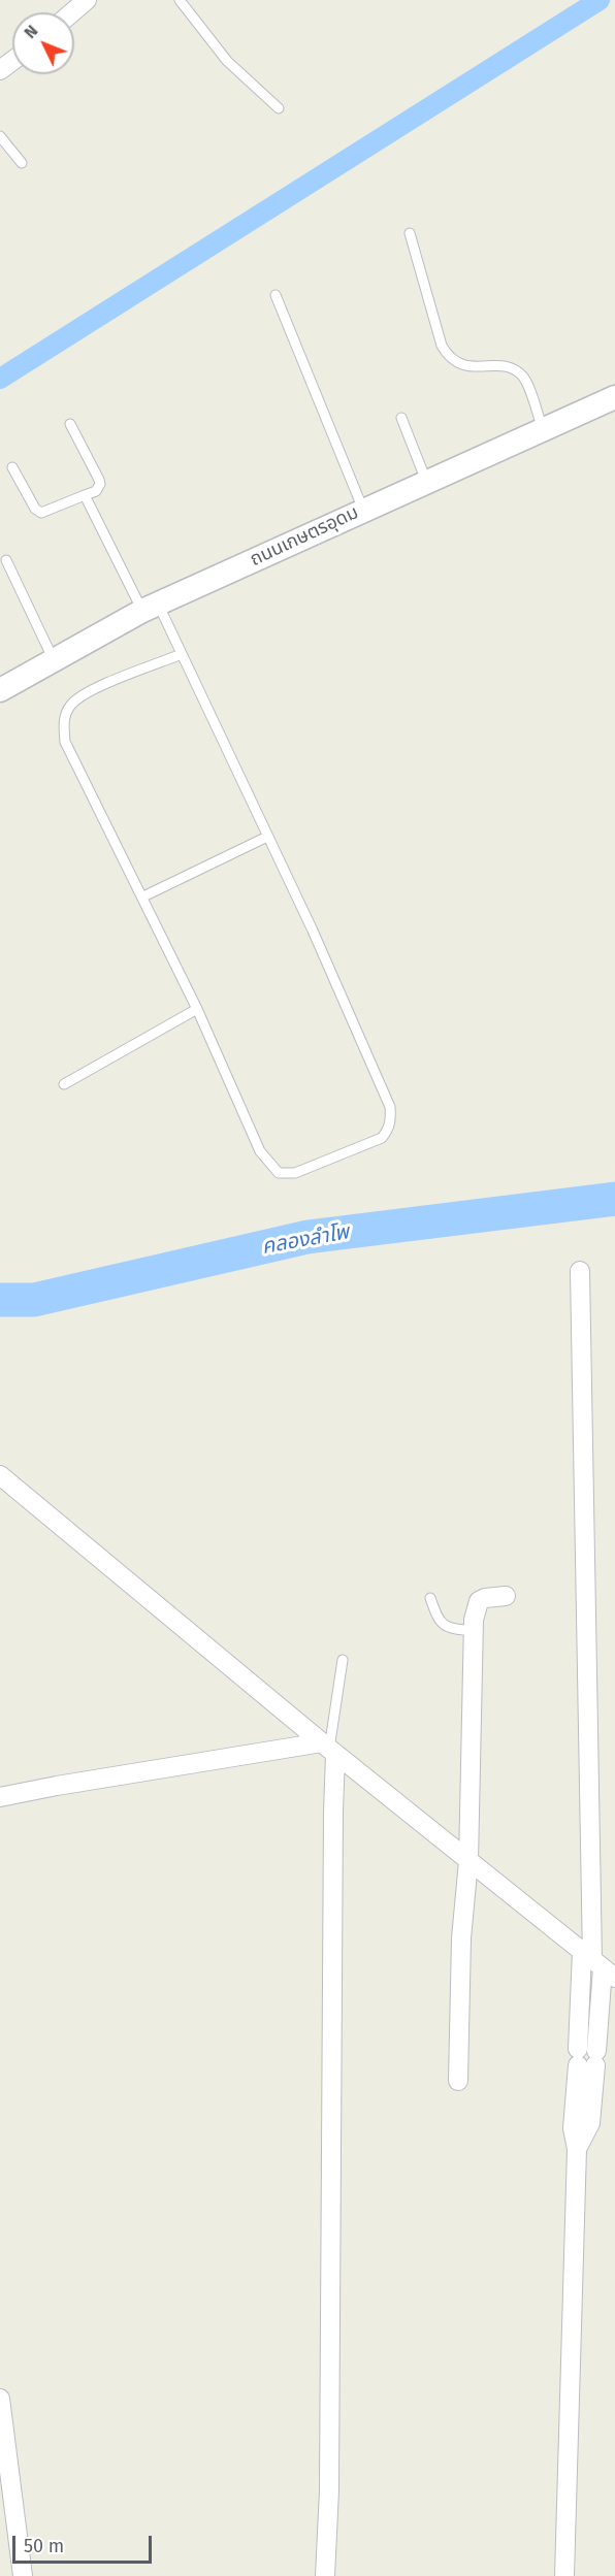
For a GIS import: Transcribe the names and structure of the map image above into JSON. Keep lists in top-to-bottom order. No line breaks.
{"streets":{"street":["ถนนเกษตรอุดม"]},"water":["คลองลำโพ"],"scale_bar":"50 m","north":"top left"}
